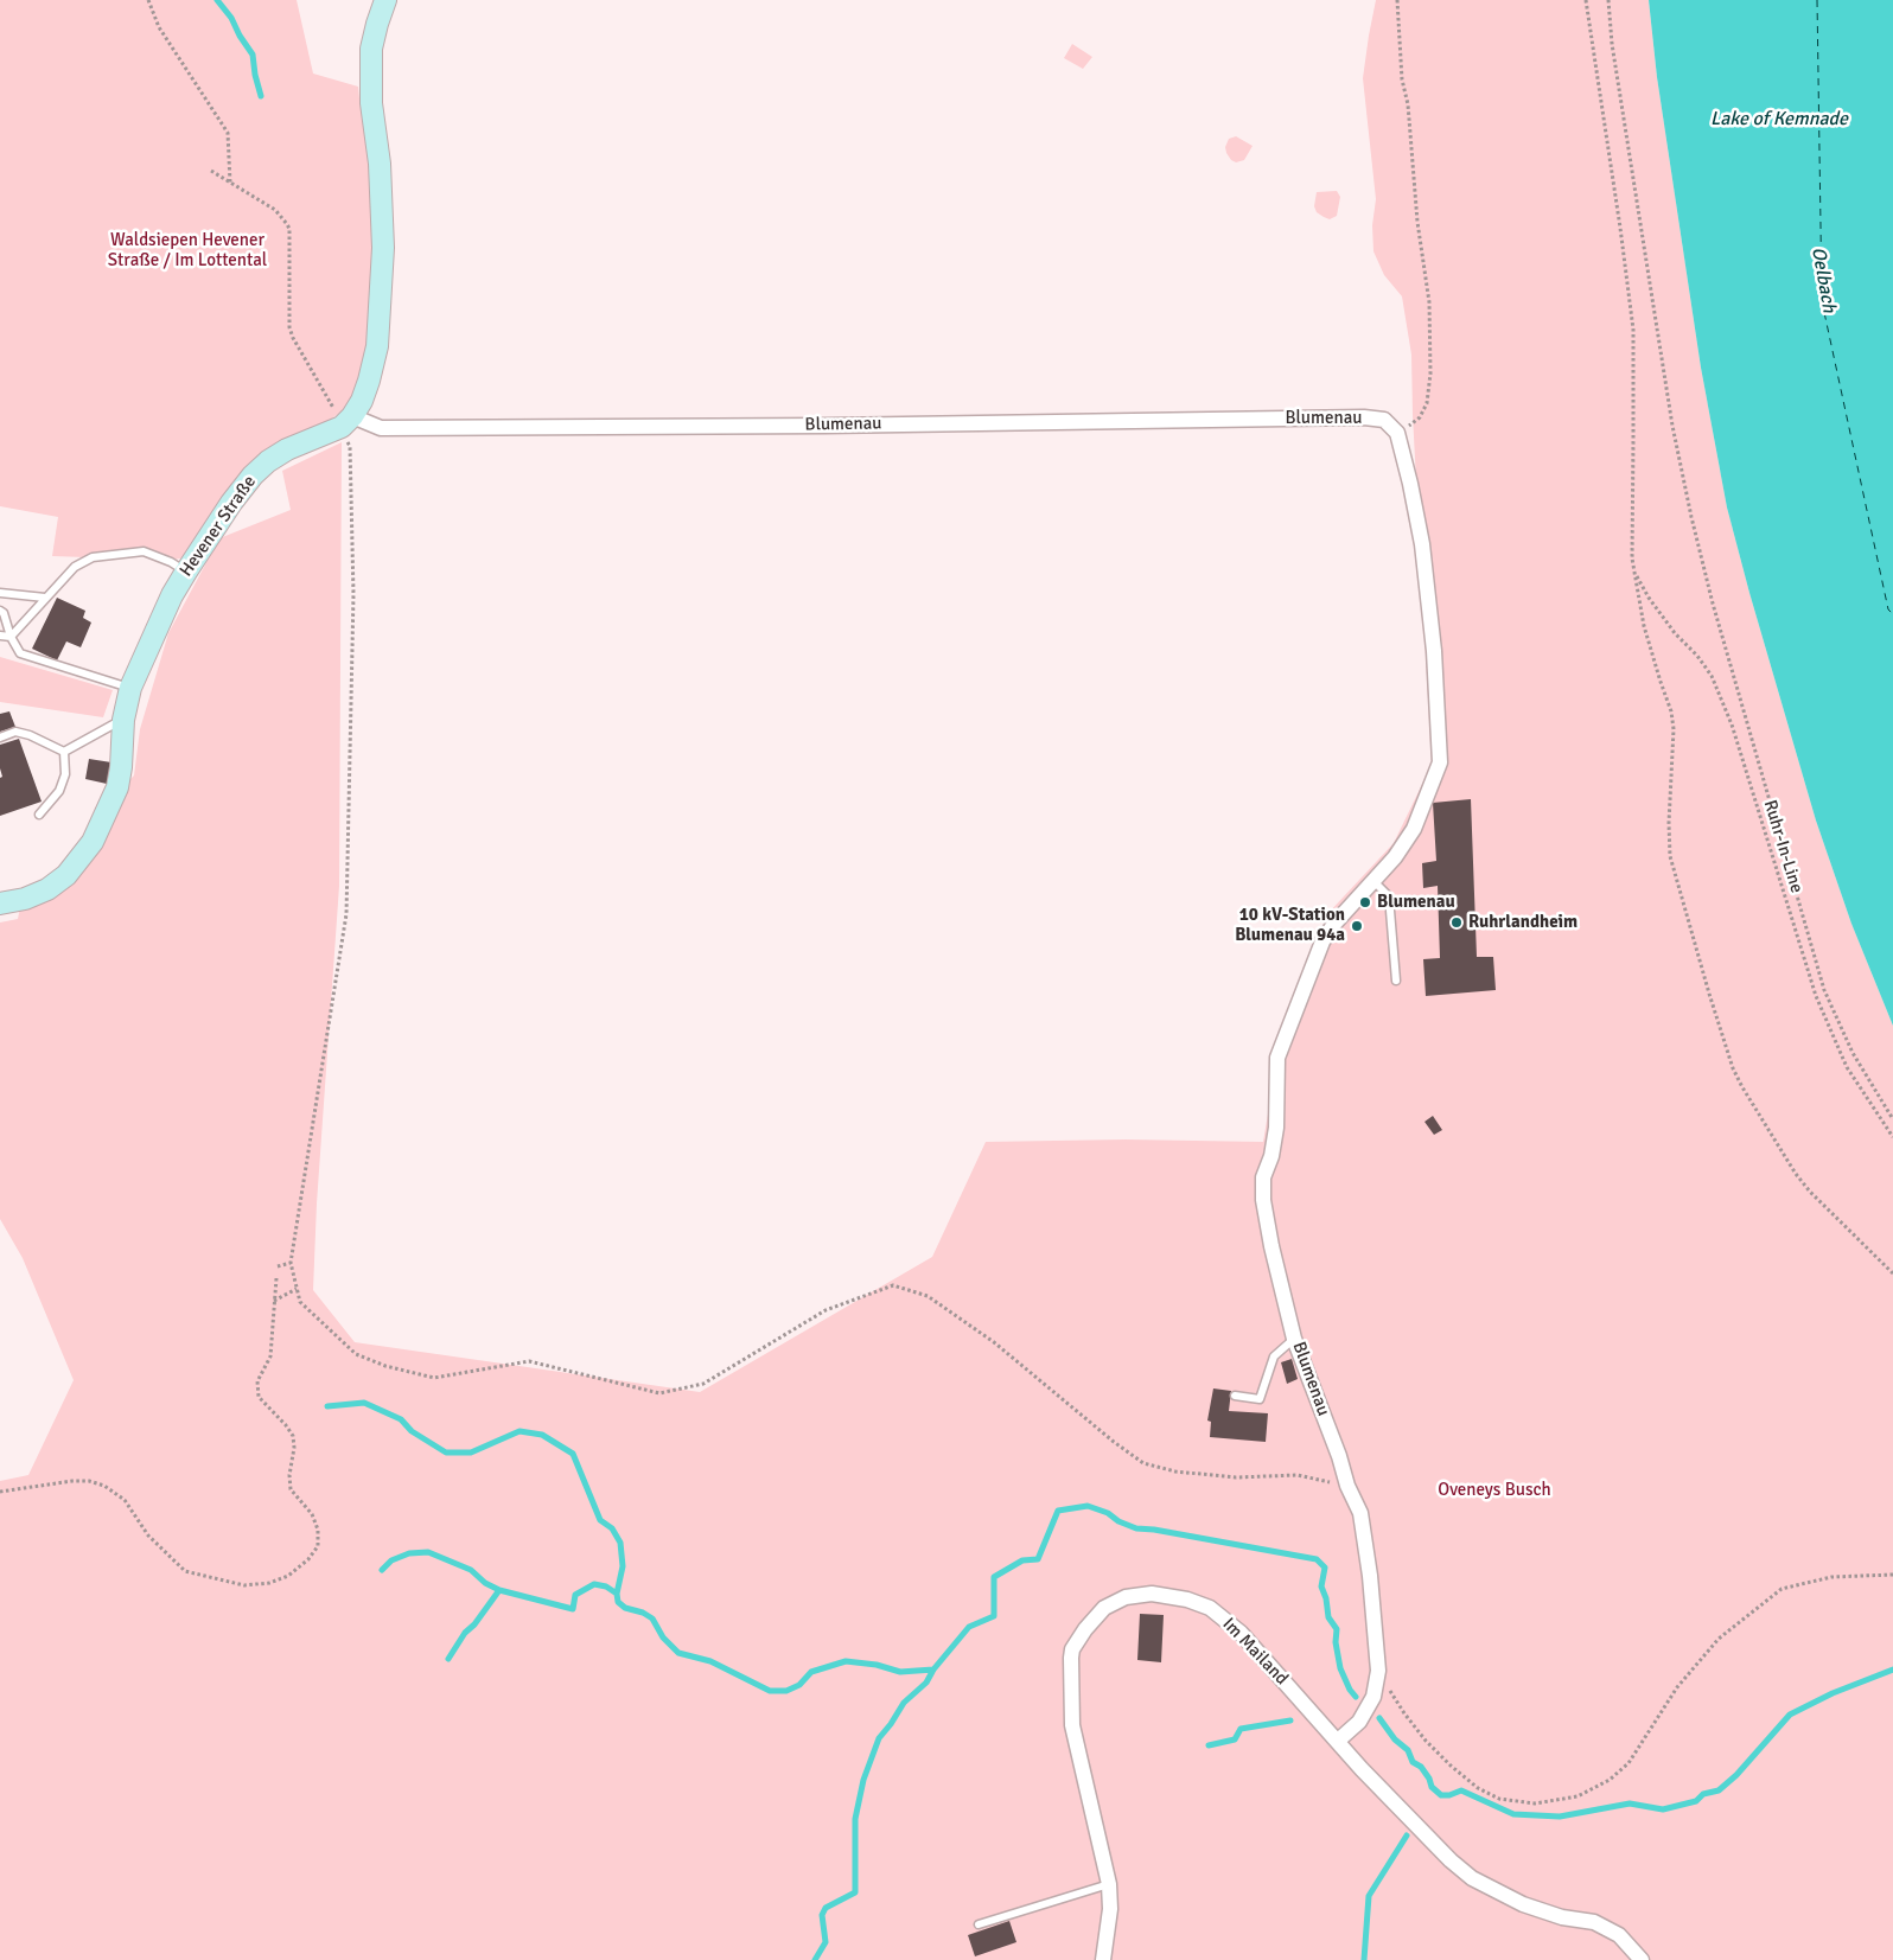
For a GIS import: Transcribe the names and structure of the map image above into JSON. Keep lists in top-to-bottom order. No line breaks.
{"streets":{"street":["Blumenau","Hevener Straße","Im Mailand"],"path":["Ruhr-In-Line"]},"crossings":[["Blumenau","Hevener Straße"],["Blumenau","Im Mailand"]],"water":["Lake of Kemnade","Oelbach"],"parks":["Waldsiepen Hevener Straße / Im Lottental","Oveneys Busch"],"places":["Blumenau","Ruhrlandheim","10 kV-Station Blumenau 94a"]}
